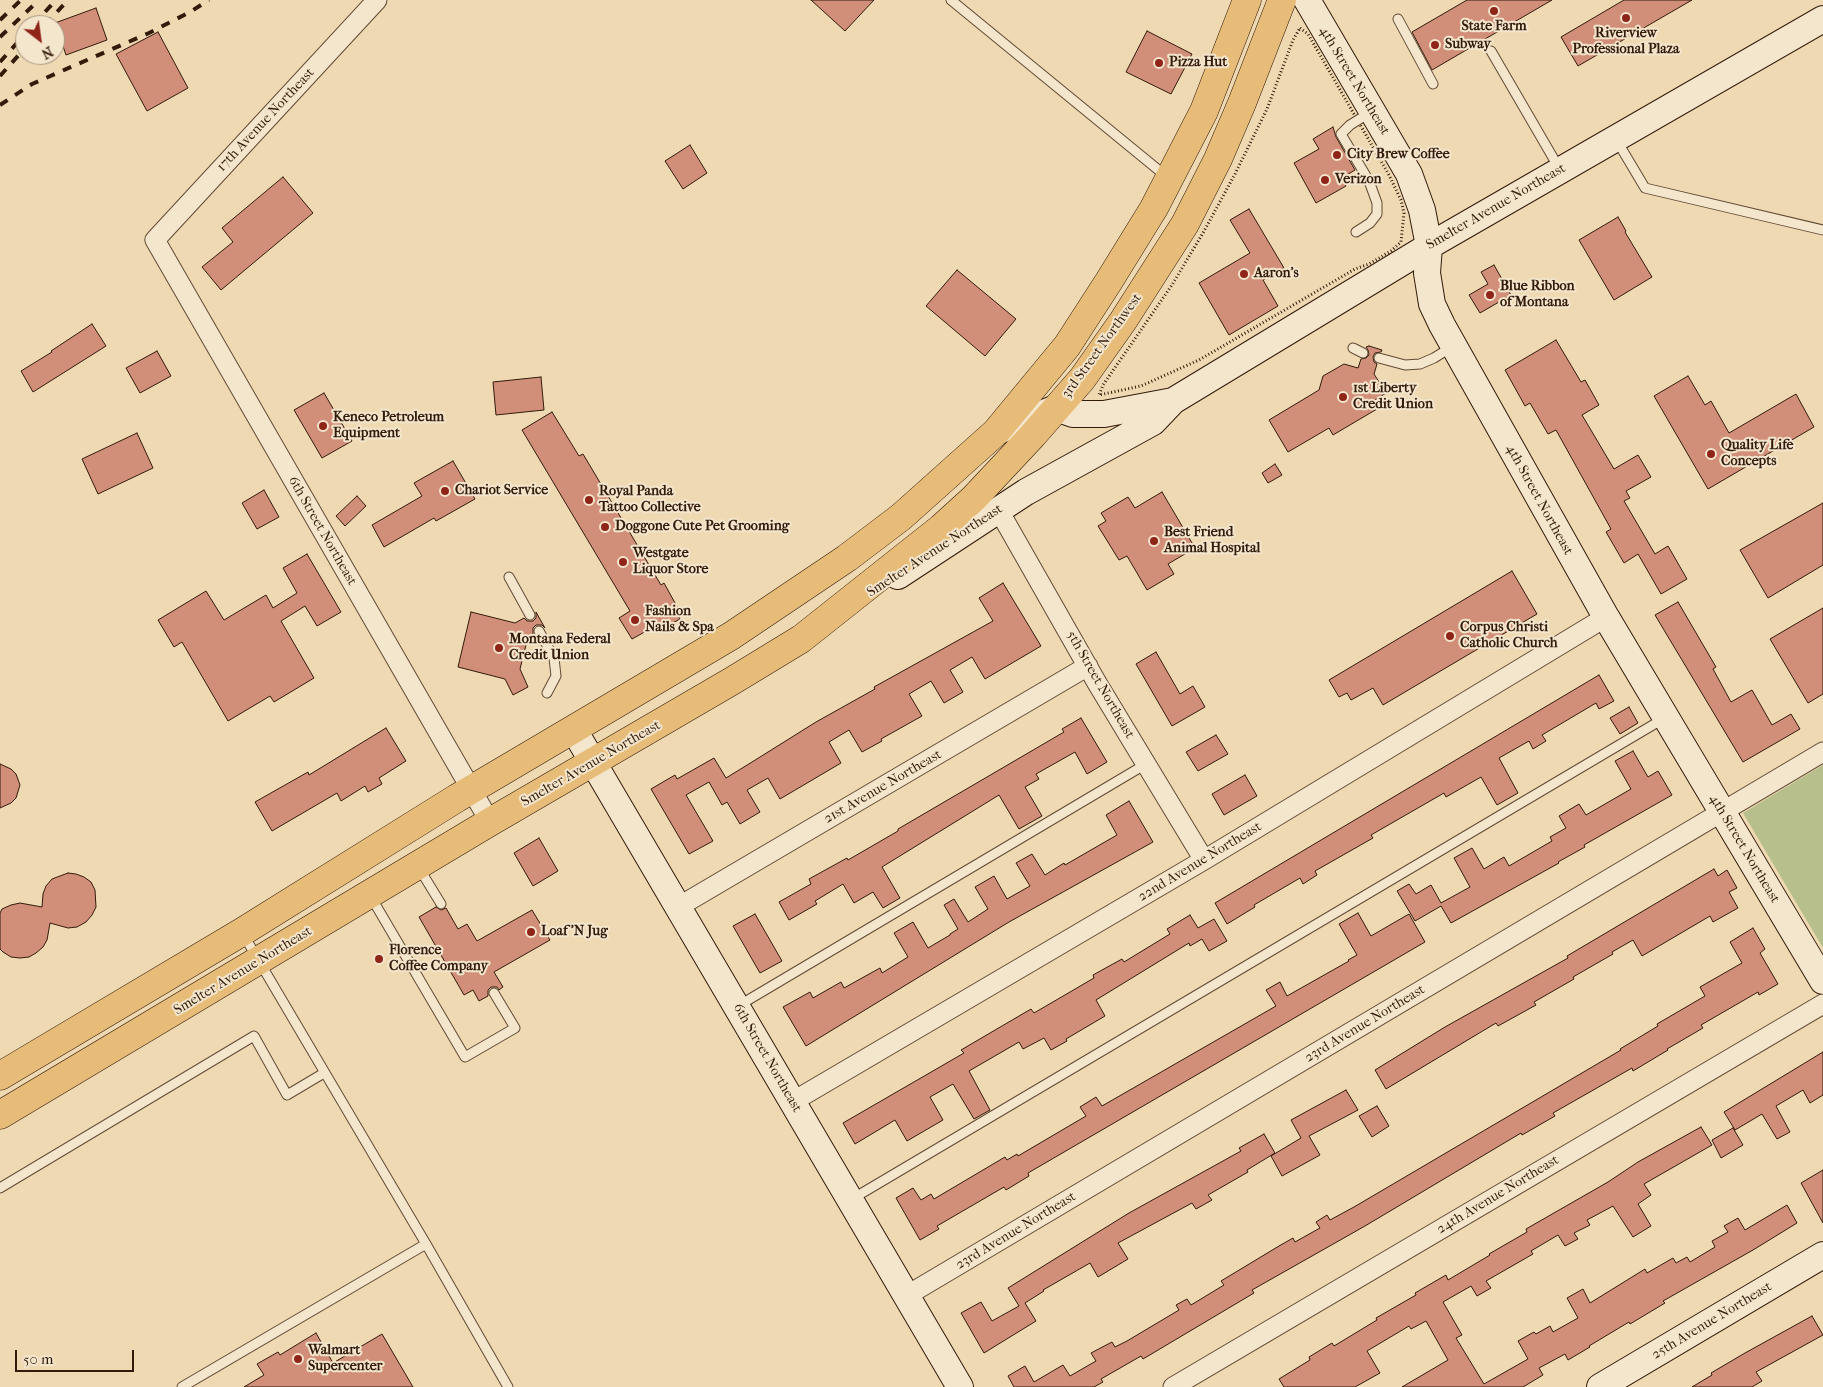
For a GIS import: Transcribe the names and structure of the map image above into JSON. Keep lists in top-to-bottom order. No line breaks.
{"streets":{"highway":["Smelter Avenue Northeast","3rd Street Northwest"],"street":["4th Street Northeast","17th Avenue Northeast","6th Street Northeast","5th Street Northeast","21st Avenue Northeast","22nd Avenue Northeast","23rd Avenue Northeast","24th Avenue Northeast","25th Avenue Northeast"]},"crossings":[["4th Street Northeast","Smelter Avenue Northeast"],["4th Street Northeast","22nd Avenue Northeast"],["4th Street Northeast","23rd Avenue Northeast"],["17th Avenue Northeast","6th Street Northeast"],["Smelter Avenue Northeast","3rd Street Northwest"],["Smelter Avenue Northeast","6th Street Northeast"],["Smelter Avenue Northeast","5th Street Northeast"],["3rd Street Northwest","6th Street Northeast"],["6th Street Northeast","21st Avenue Northeast"],["6th Street Northeast","22nd Avenue Northeast"],["6th Street Northeast","23rd Avenue Northeast"],["5th Street Northeast","21st Avenue Northeast"],["5th Street Northeast","22nd Avenue Northeast"]],"places":["State Farm","Riverview Professional Plaza","Subway","Pizza Hut","City Brew Coffee","Verizon","Aaron's","Blue Ribbon of Montana","1st Liberty Credit Union","Keneco Petroleum Equipment","Quality Life Concepts","Chariot Service","Royal Panda Tattoo Collective","Doggone Cute Pet Grooming","Best Friend Animal Hospital","Westgate Liquor Store","Fashion Nails & Spa","Corpus Christi Catholic Church","Montana Federal Credit Union","Loaf 'N Jug","Florence Coffee Company","Walmart Supercenter"],"scale_bar":"50 m","north":"bottom right"}
